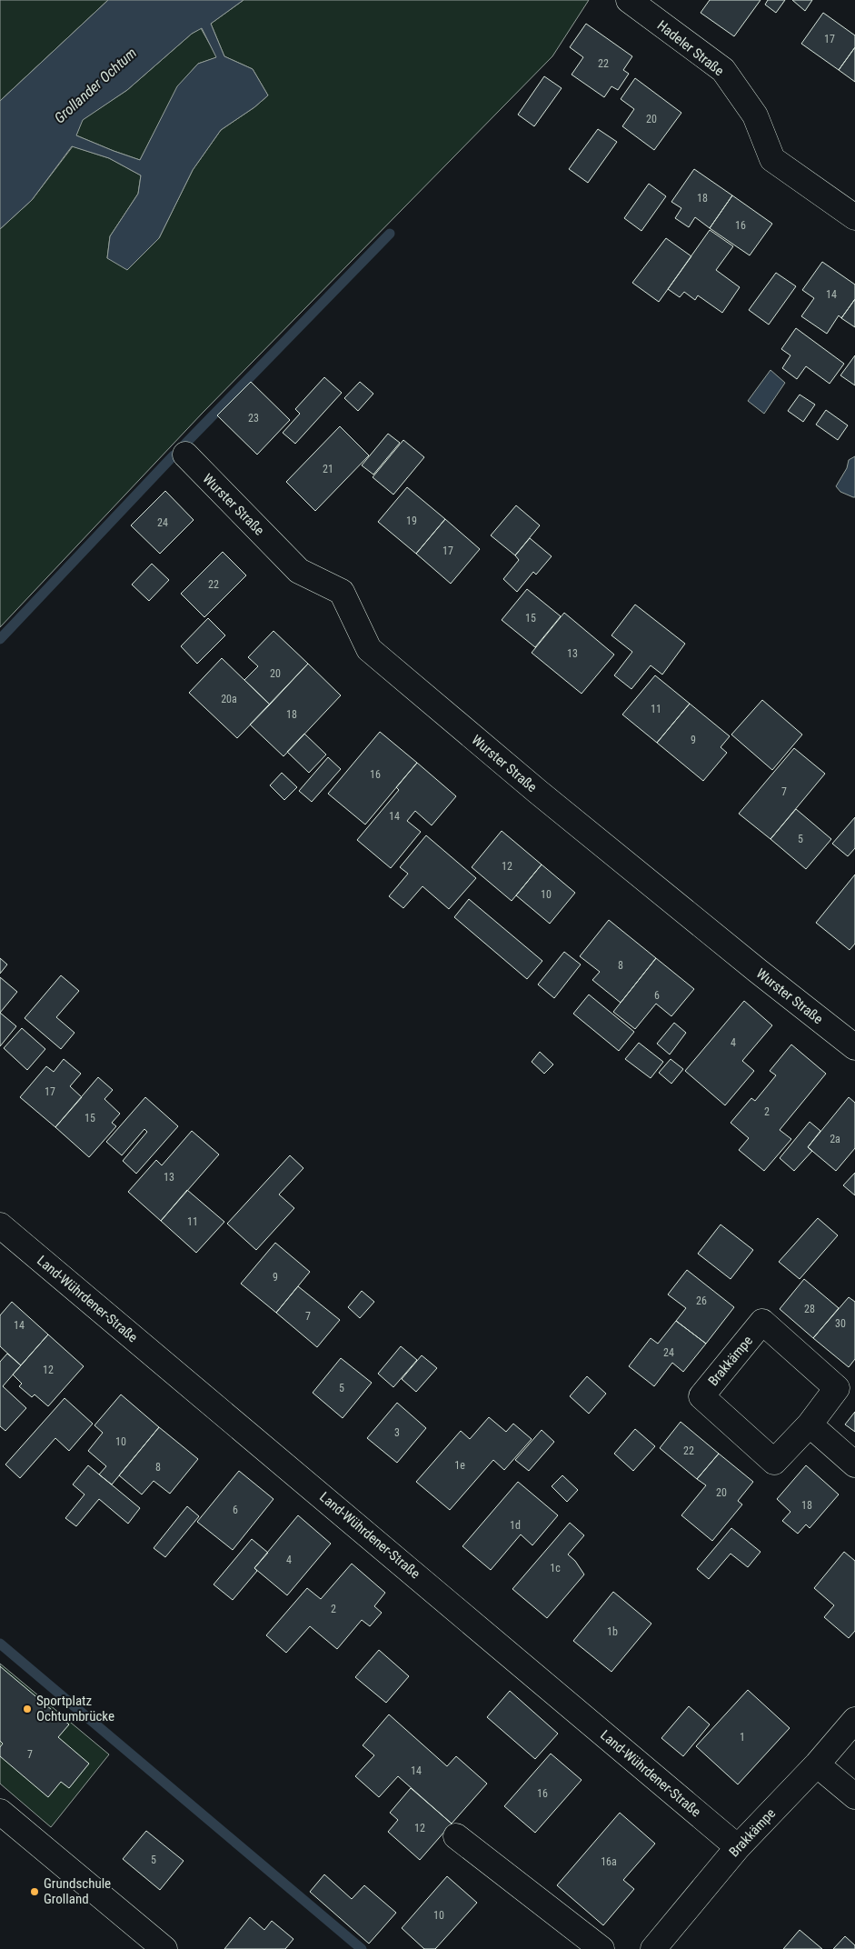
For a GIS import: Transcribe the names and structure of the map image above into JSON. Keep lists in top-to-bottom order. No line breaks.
{"streets":{"street":["Hadeler Straße","Wurster Straße","Land-Wührdener-Straße","Brakkämpe"]},"crossings":[["Land-Wührdener-Straße","Brakkämpe"]],"water":["Grollander Ochtum"],"places":["Sportplatz Ochtumbrücke","Grundschule Grolland"],"house_numbers":["17","22","20","18","16","14","23","21","19","24","17","22","15","13","20","20a","11","18","9","16","7","14","5","12","10","8","6","4","17","2","15","2a","13","11","9","26","28","7","30","14","24","12","5","3","10","22","1e","8","20","18","6","1d","4","1c","2","1b","1","7","14","16","12","5","16a","10"]}
